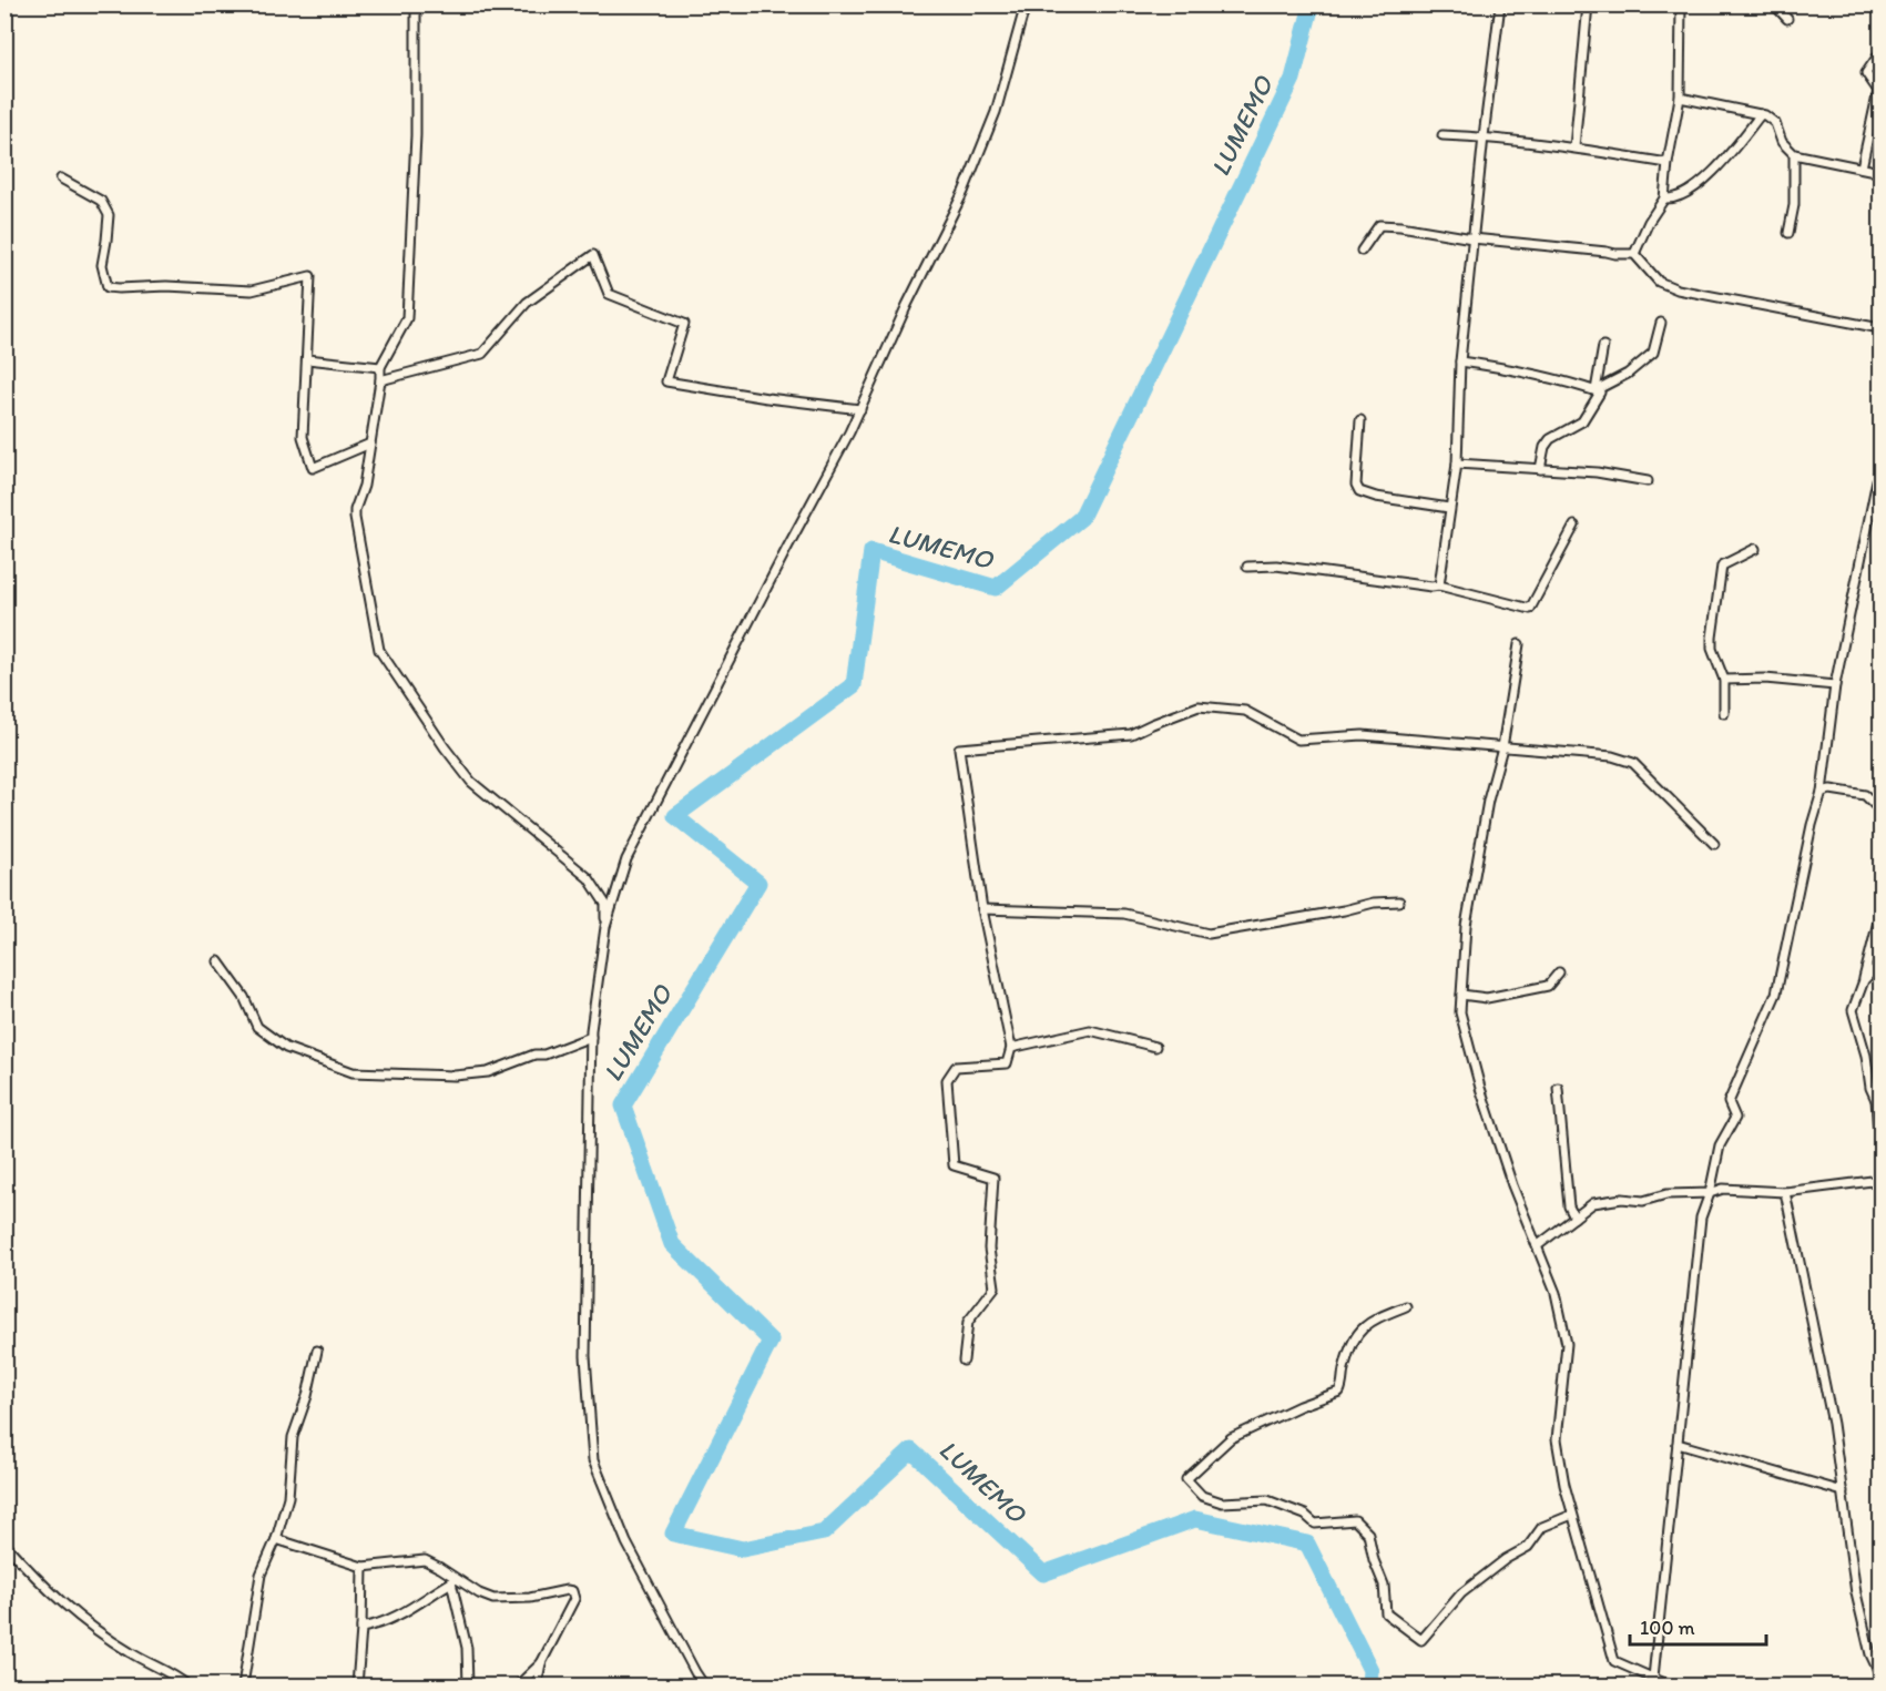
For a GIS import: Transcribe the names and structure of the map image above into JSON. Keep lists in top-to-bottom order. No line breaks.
{"water":["LUMEMO"],"scale_bar":"100 m"}
